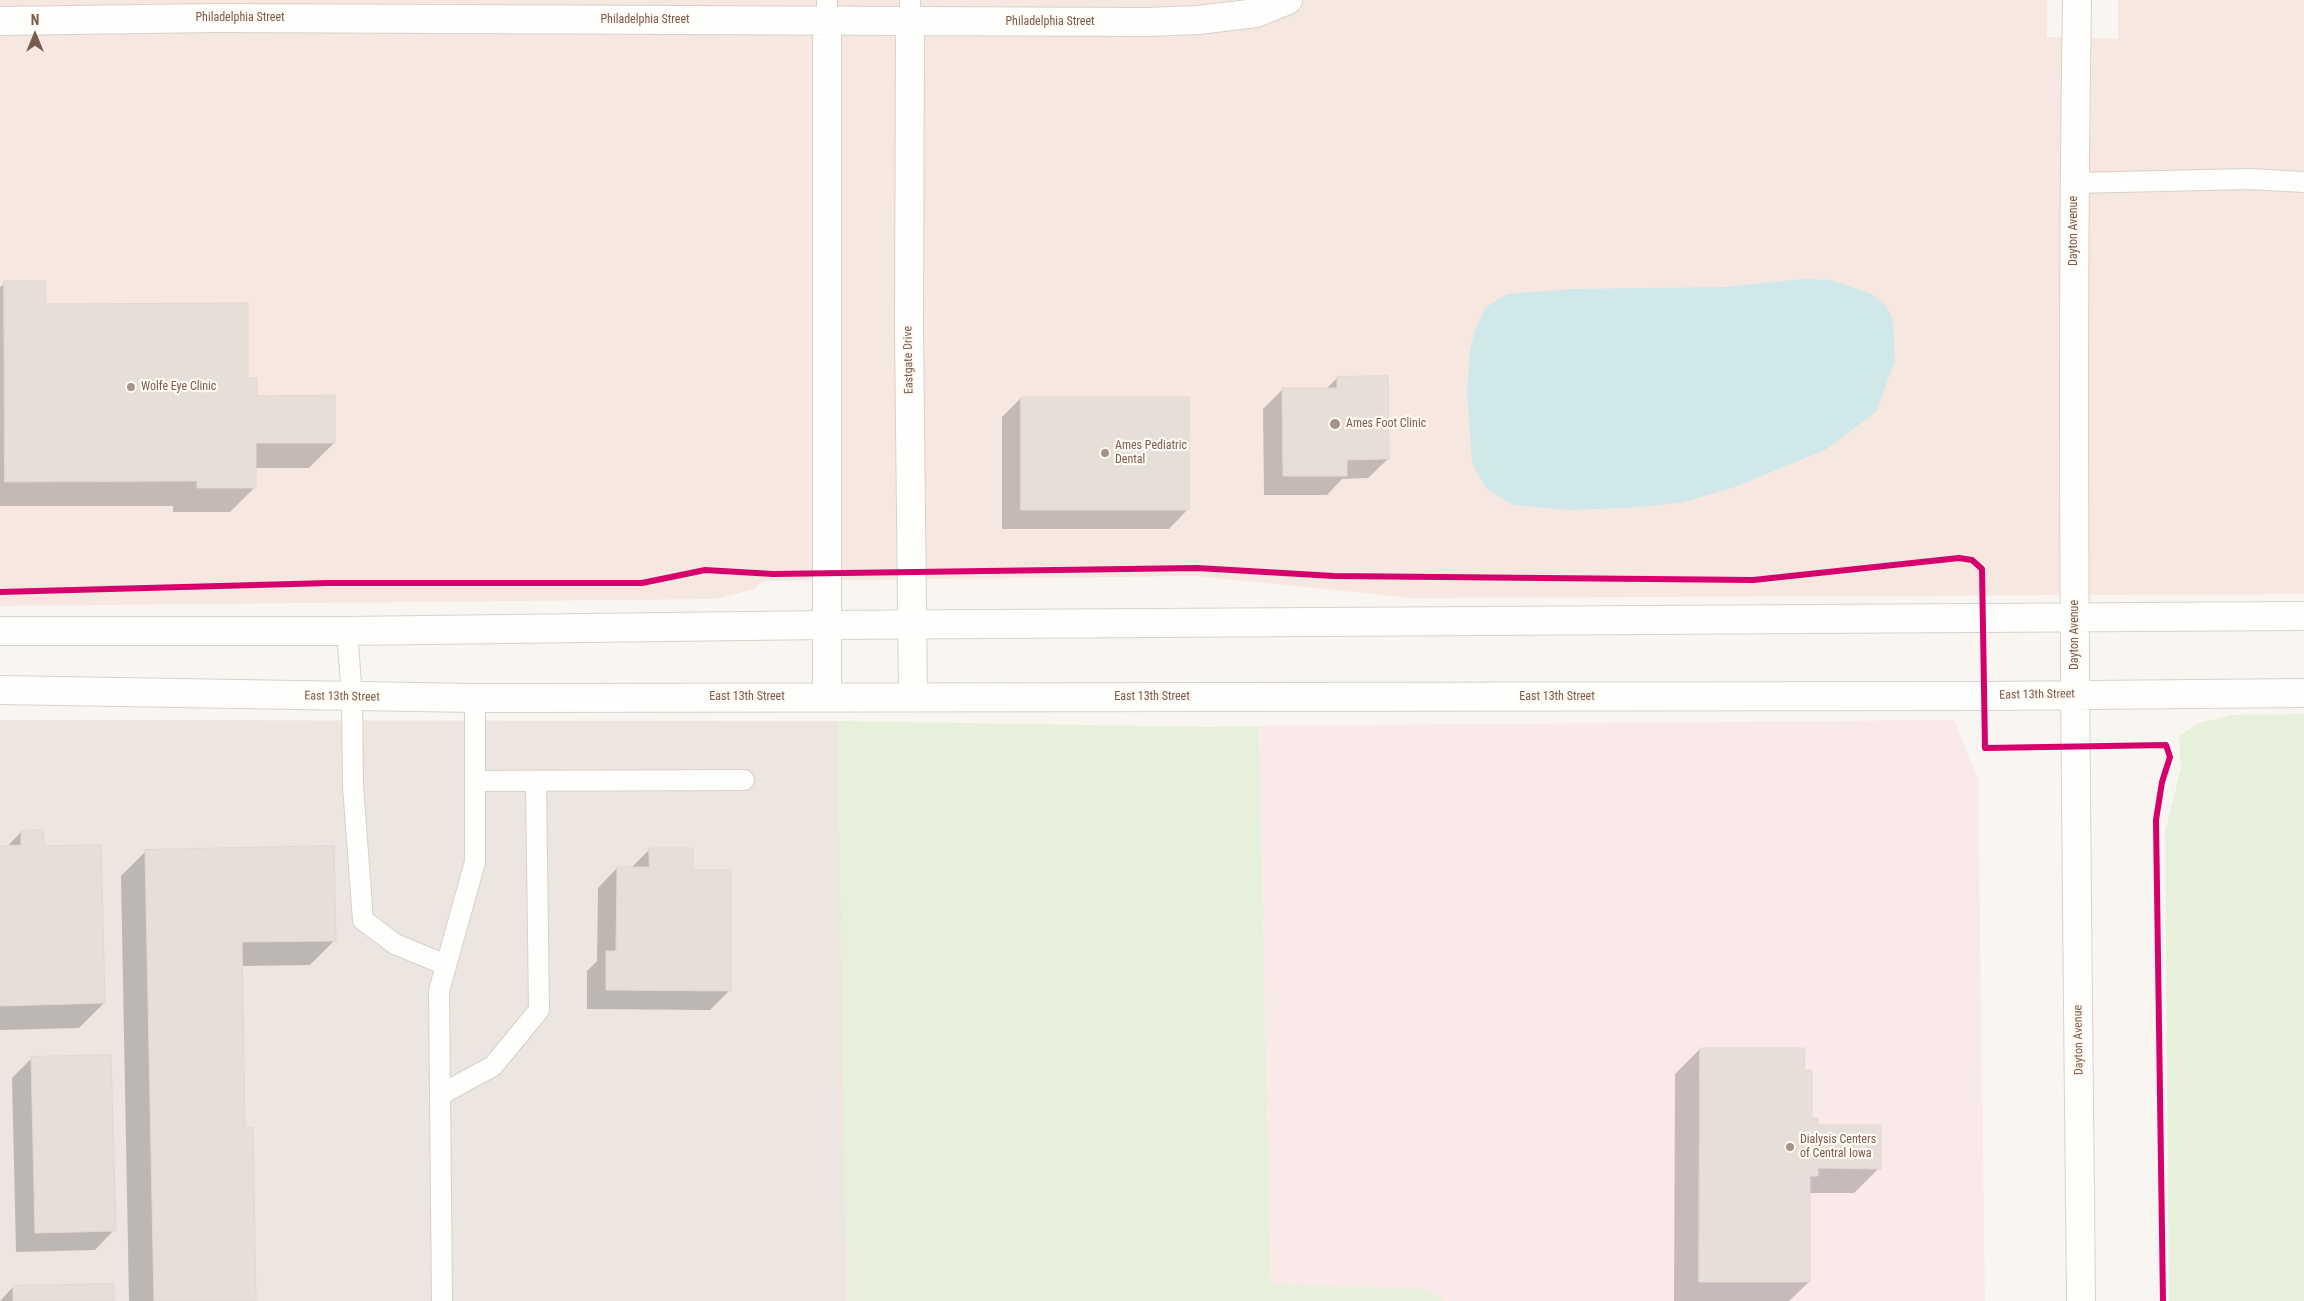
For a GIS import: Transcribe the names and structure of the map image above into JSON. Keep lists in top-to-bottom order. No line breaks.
{"streets":{"main road":["Philadelphia Street","Dayton Avenue","Eastgate Drive","East 13th Street"]},"crossings":[["Philadelphia Street","Eastgate Drive"],["Dayton Avenue","East 13th Street"],["Eastgate Drive","East 13th Street"]],"places":["Wolfe Eye Clinic","Ames Foot Clinic","Ames Pediatric Dental","Dialysis Centers of Central Iowa"],"north":"top"}
